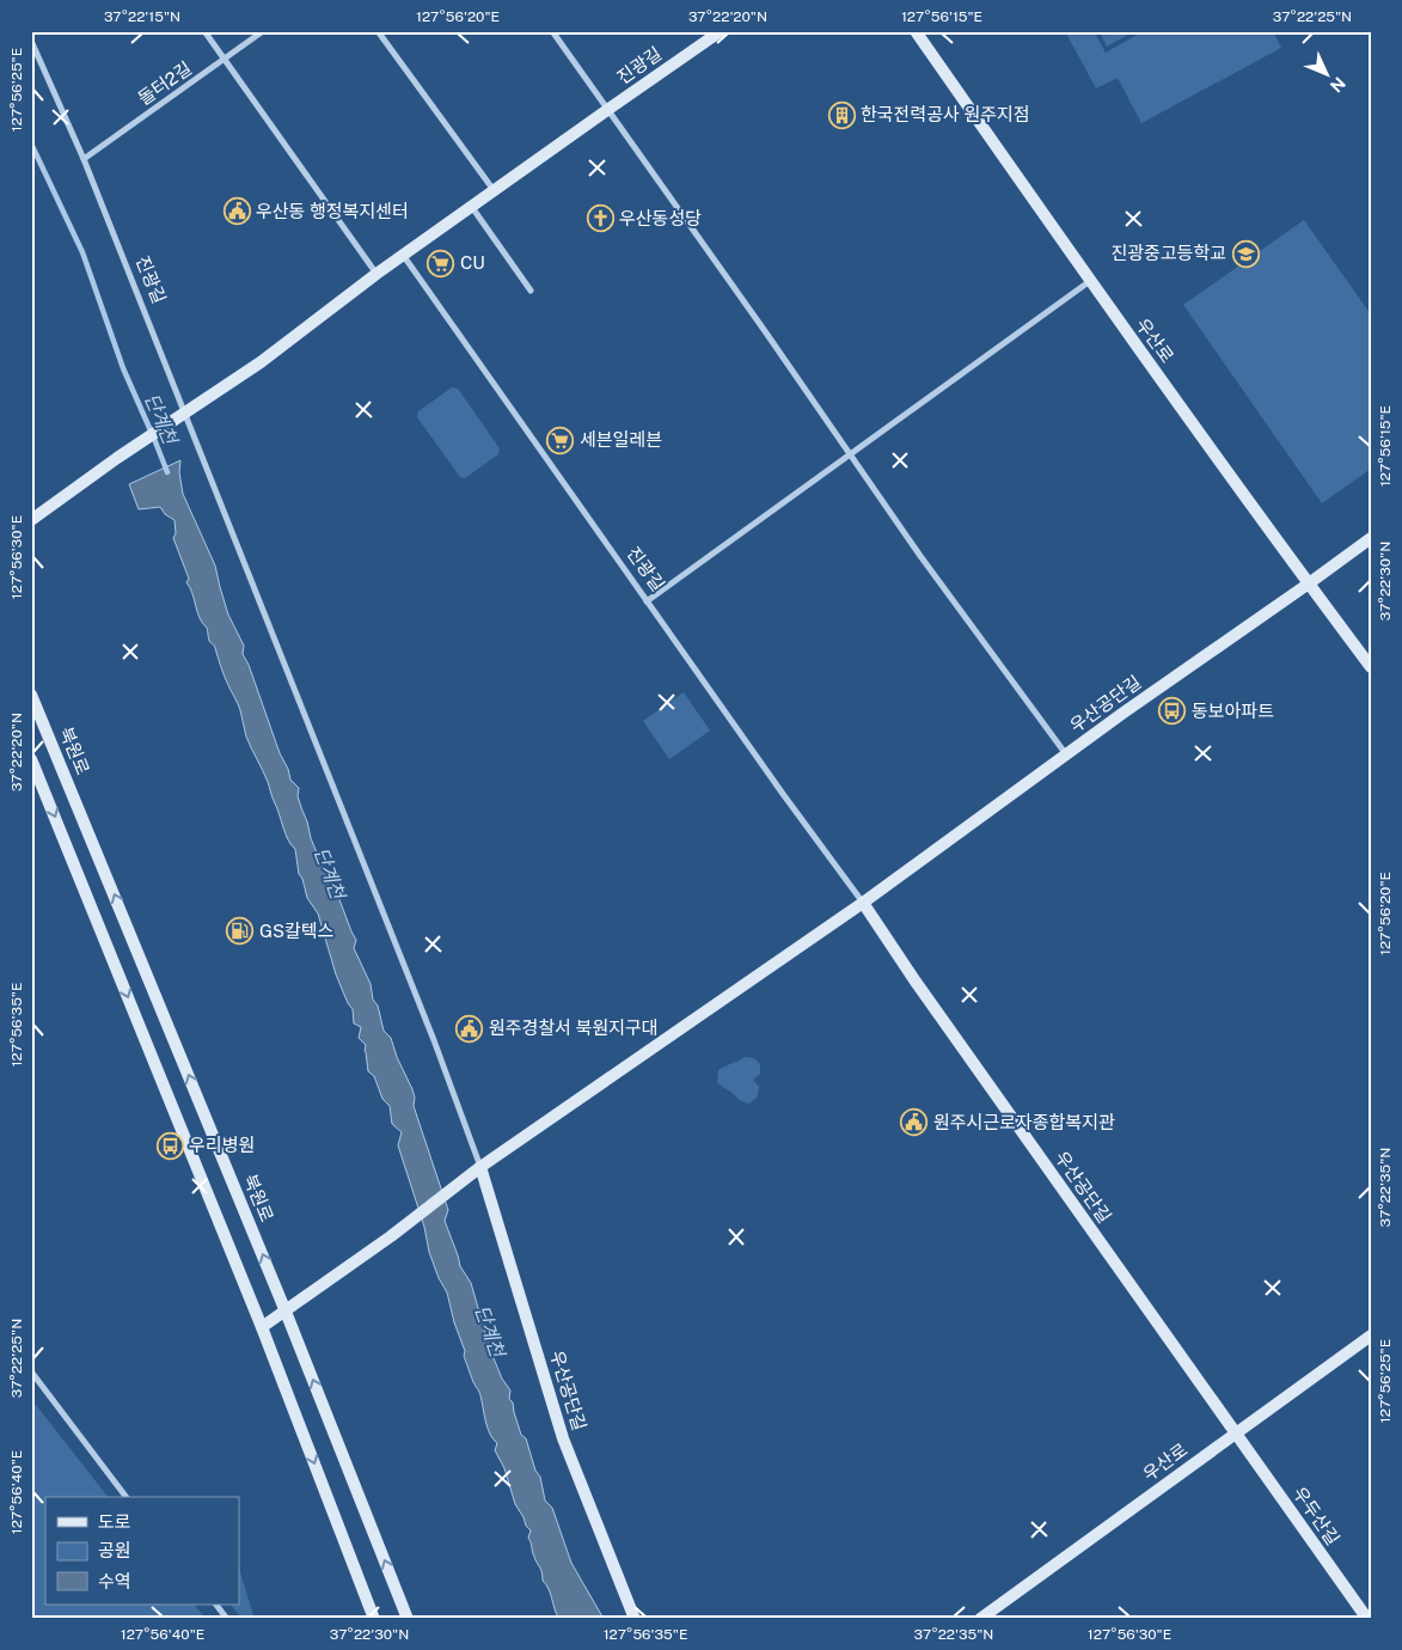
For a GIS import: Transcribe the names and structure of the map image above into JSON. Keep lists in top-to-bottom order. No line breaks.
{"streets":{"street":["진광길","돌터2길","우산로","우산공단길","북원로","우두산길"]},"crossings":[["진광길","돌터2길"],["진광길","우산공단길"],["우산로","우산공단길"],["우산로","우두산길"],["우산공단길","북원로"],["우산공단길","우두산길"]],"water":["단계천"],"places":{"building":["한국전력공사 원주지점"],"public building":["우산동 행정복지센터","원주경찰서 북원지구대","원주시근로자종합복지관"],"church":["우산동성당"],"school or university":["진광중고등학교"],"supermarket":["CU","세븐일레븐"],"bus stop":["동보아파트","우리병원"],"fuel station":["GS칼텍스"]},"legend":["도로","공원","수역"],"north":"bottom right","coordinates":["37°22'15\"N","127°56'20\"E","37°22'20\"N","127°56'15\"E","37°22'25\"N","127°56'25\"E","127°56'30\"E","37°22'30\"N","127°56'35\"E","37°22'35\"N","127°56'40\"E"]}
